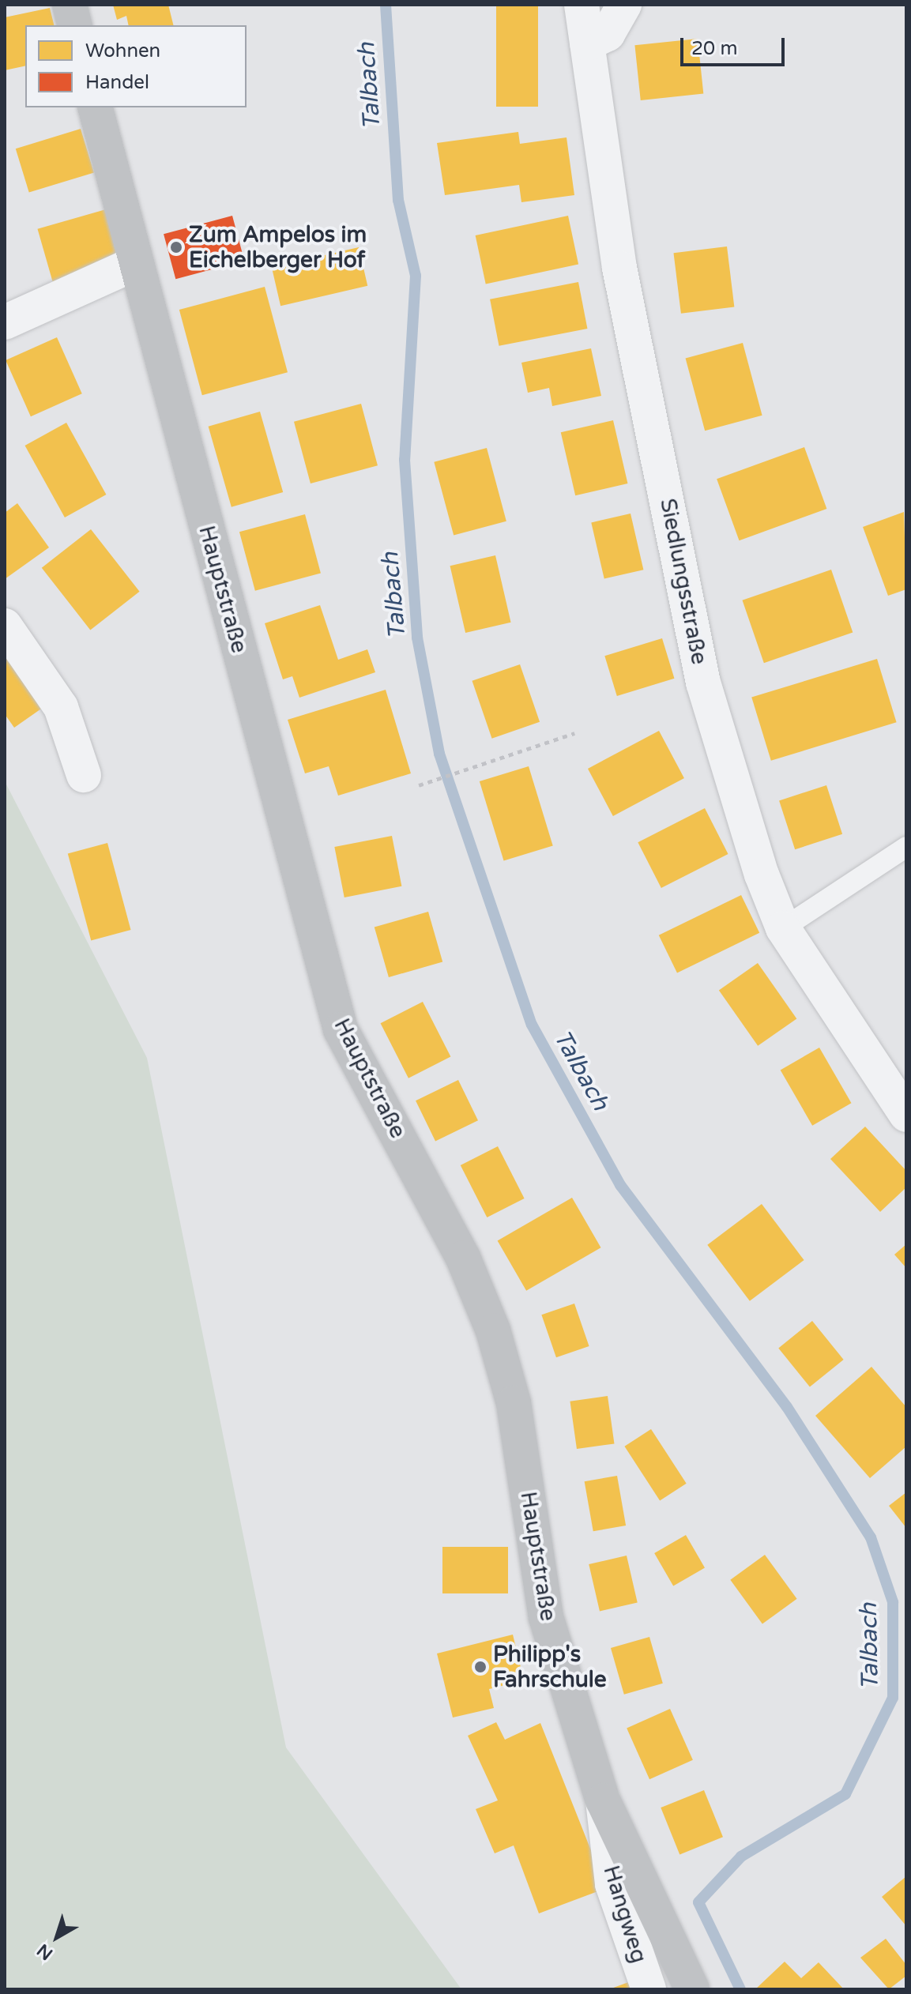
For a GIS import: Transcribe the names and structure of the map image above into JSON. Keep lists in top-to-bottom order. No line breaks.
{"streets":{"main road":["Hauptstraße"],"street":["Siedlungsstraße","Hangweg"]},"crossings":[["Hauptstraße","Hangweg"]],"water":["Talbach"],"places":["Zum Ampelos im Eichelberger Hof","Philipp's Fahrschule"],"legend":["Wohnen","Handel"],"scale_bar":"20 m","north":"bottom left"}
